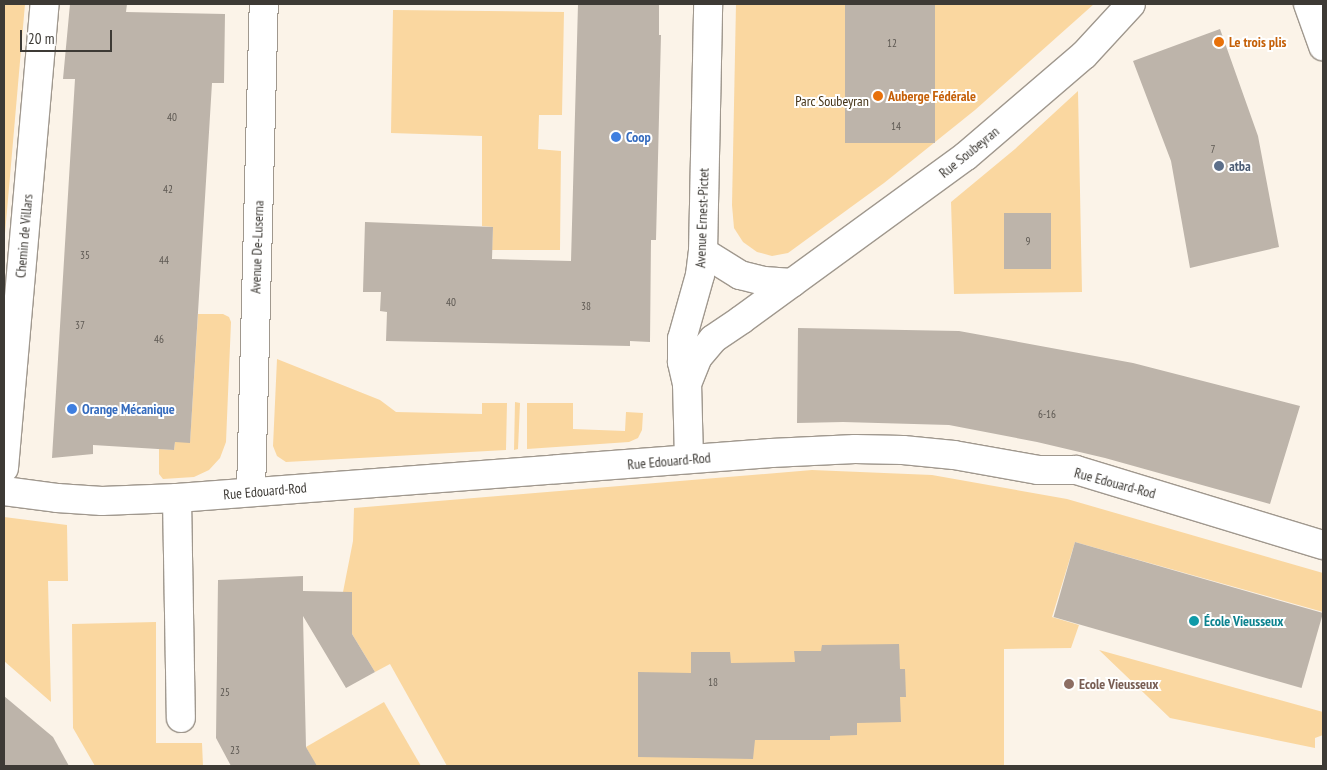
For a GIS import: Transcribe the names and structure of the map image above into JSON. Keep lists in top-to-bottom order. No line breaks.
{"streets":{"street":["Rue Soubeyran","Avenue Ernest-Pictet","Chemin de Villars","Avenue De-Luserna","Rue Edouard-Rod"]},"crossings":[["Rue Soubeyran","Avenue Ernest-Pictet"],["Avenue Ernest-Pictet","Rue Edouard-Rod"],["Avenue De-Luserna","Rue Edouard-Rod"]],"parks":["Parc Soubeyran"],"places":["Le trois plis","Auberge Fédérale","Coop","atba","Orange Mécanique","École Vieusseux","Ecole Vieusseux"],"house_numbers":["12","40","14","7","42","9","35","44","40","38","37","46","6-16","18","25","23"],"scale_bar":"20 m"}
